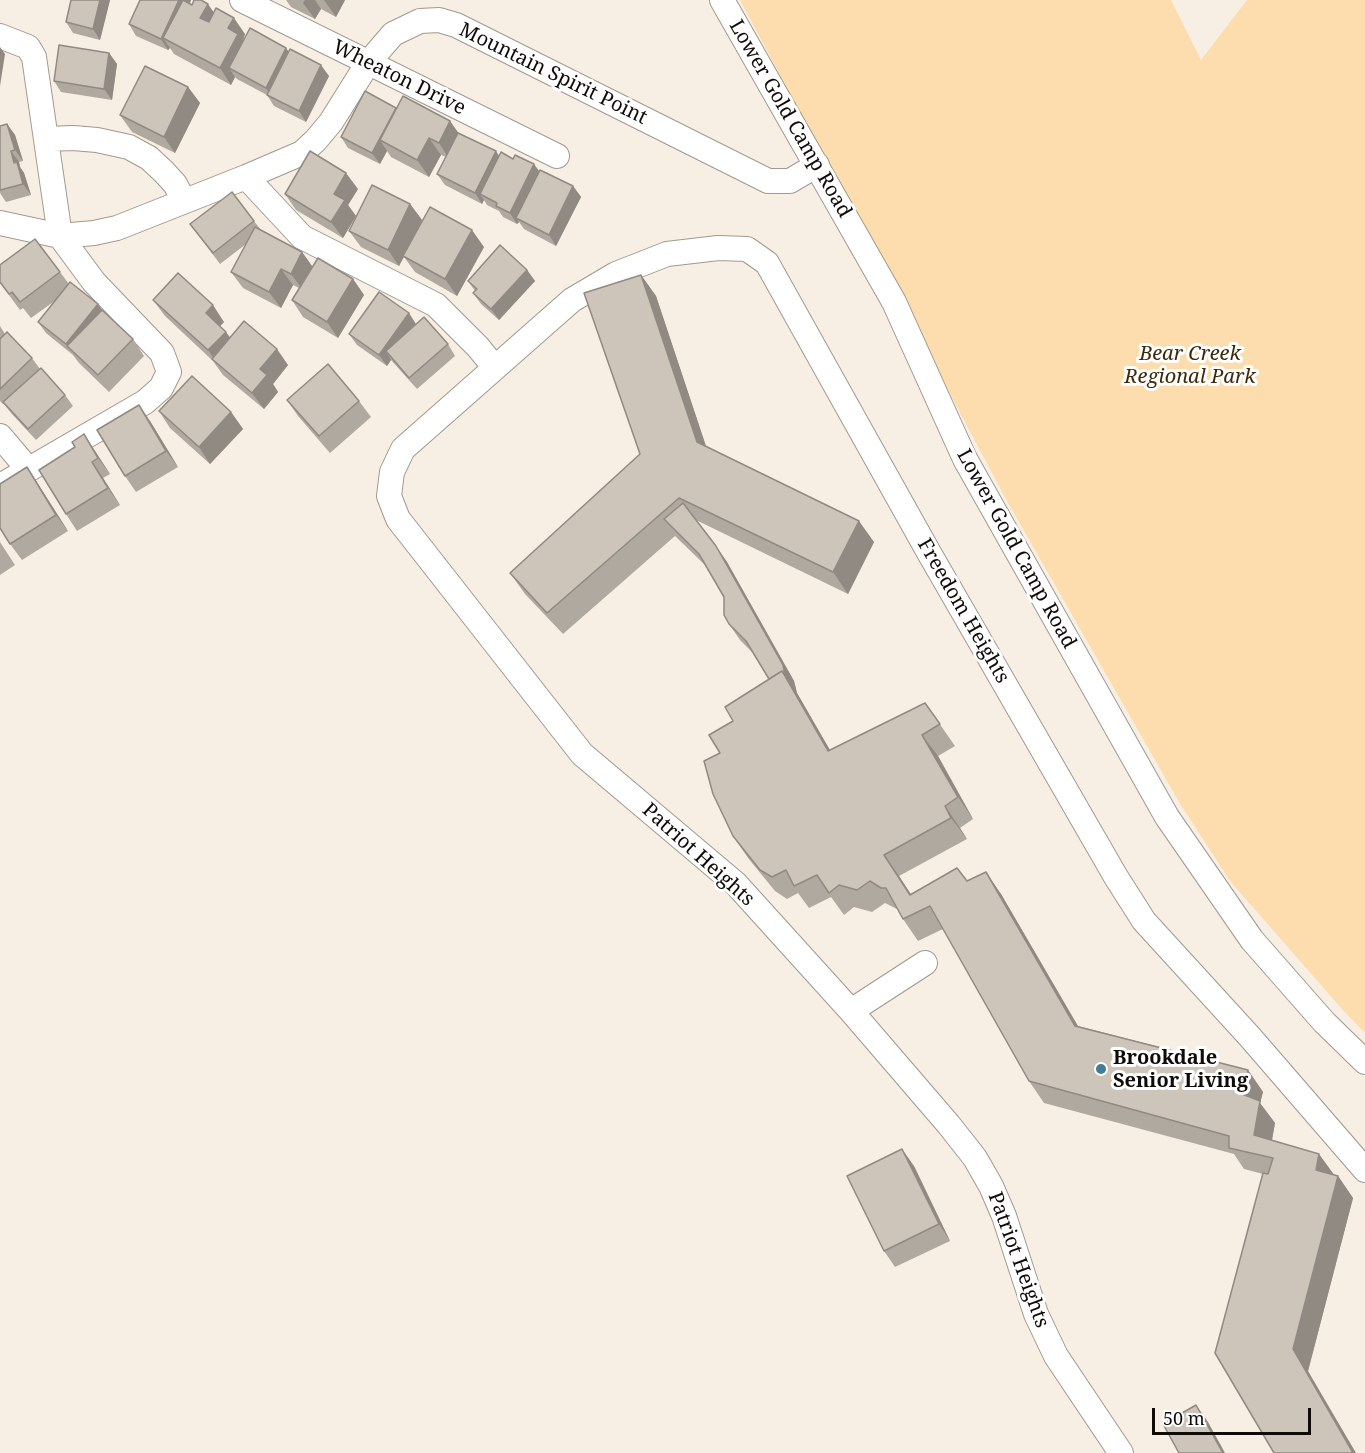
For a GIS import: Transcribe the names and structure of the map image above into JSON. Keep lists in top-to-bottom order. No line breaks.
{"streets":{"street":["Mountain Spirit Point","Wheaton Drive","Lower Gold Camp Road","Freedom Heights","Patriot Heights"]},"crossings":[["Mountain Spirit Point","Wheaton Drive"],["Mountain Spirit Point","Lower Gold Camp Road"],["Freedom Heights","Patriot Heights"]],"parks":["Bear Creek Regional Park"],"places":["Brookdale Senior Living"],"scale_bar":"50 m"}
